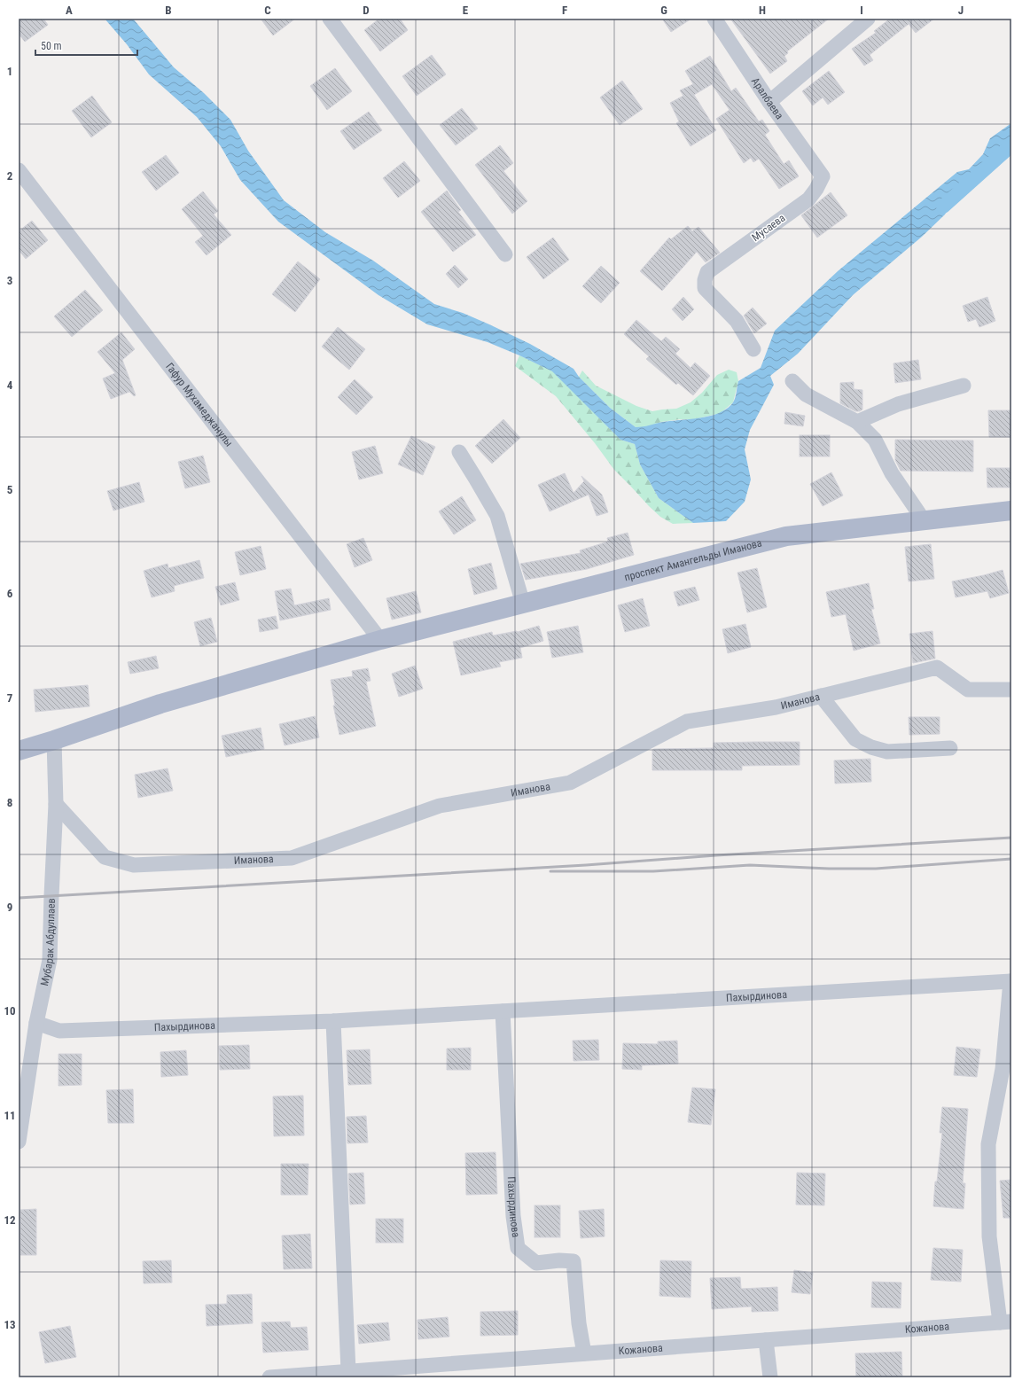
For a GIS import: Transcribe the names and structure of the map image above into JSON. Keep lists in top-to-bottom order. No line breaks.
{"streets":{"main road":["проспект Амангельды Иманова"],"street":["Аралбаева","Мусаева","Гафур Мухамеджанулы","Иманова","Мубарак Абдуллаев","Пахырдинова","Кожанова"]},"crossings":[["Аралбаева","Мусаева"],["Гафур Мухамеджанулы","проспект Амангельды Иманова"],["Иманова","Мубарак Абдуллаев"],["Мубарак Абдуллаев","Пахырдинова"],["Пахырдинова","Кожанова"]],"scale_bar":"50 m","grid":{"columns":["A","B","C","D","E","F","G","H","I","J"],"rows":["1","2","3","4","5","6","7","8","9","10","11","12","13"]}}
